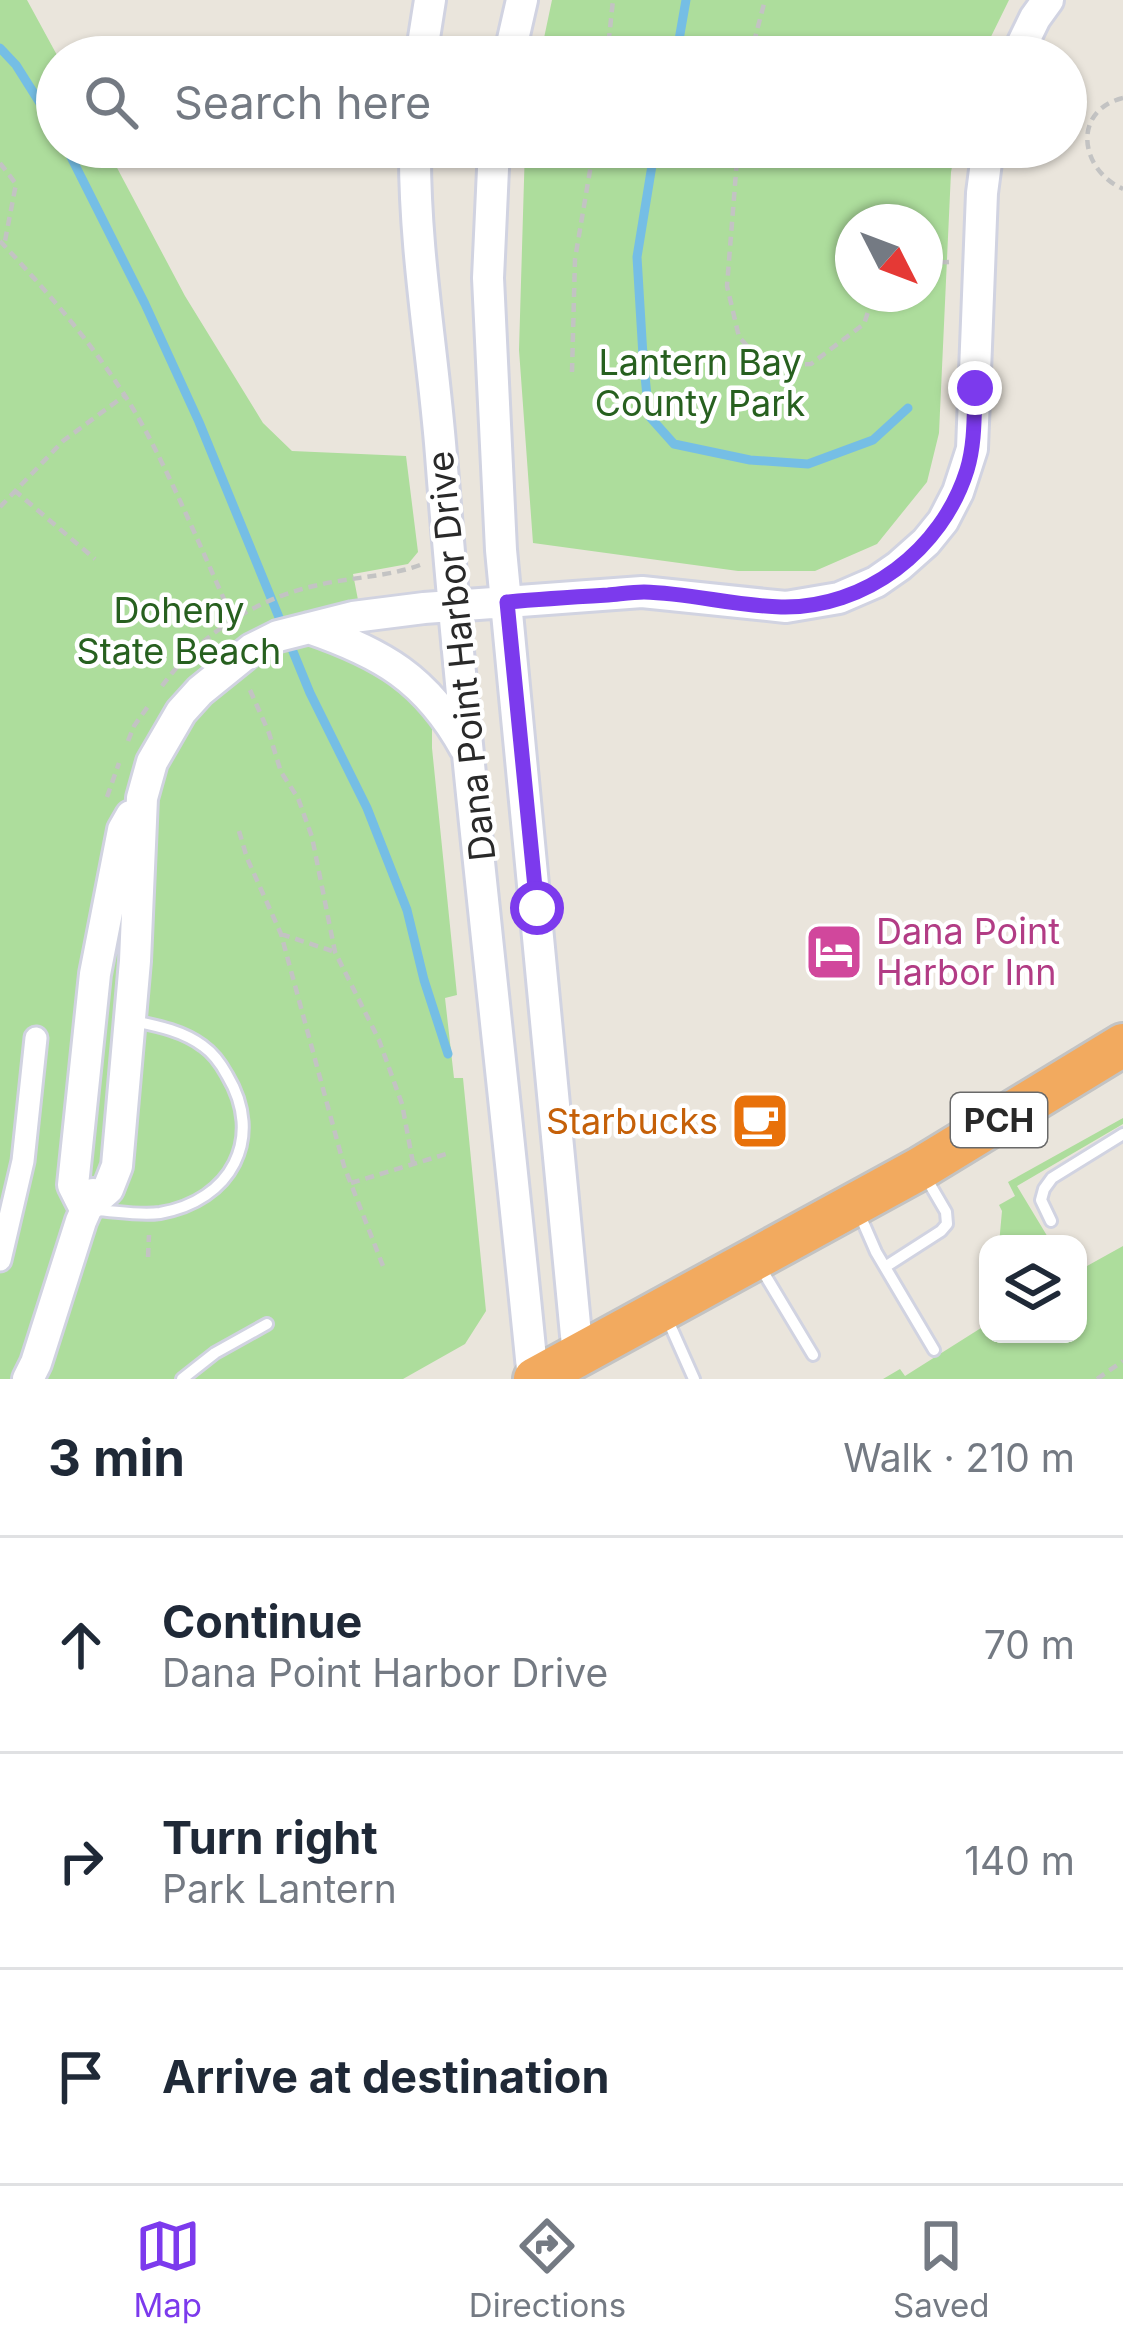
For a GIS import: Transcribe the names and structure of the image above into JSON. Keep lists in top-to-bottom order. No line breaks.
{"streets":{"highway":["PCH"],"main road":["Dana Point Harbor Drive"]},"crossings":[["Dana Point Harbor Drive","PCH"]],"parks":["Lantern Bay County Park","Doheny State Beach"],"places":{"hotel":["Dana Point Harbor Inn"],"cafe":["Starbucks"]},"north":"bottom right","page":{"search":"Search here","heading":["3 min","Walk · 210 m"],"list":[["Continue","Dana Point Harbor Drive","70 m"],["Turn right","Park Lantern","140 m"],"Arrive at destination"],"nav":["Map","Directions","Saved"]}}
